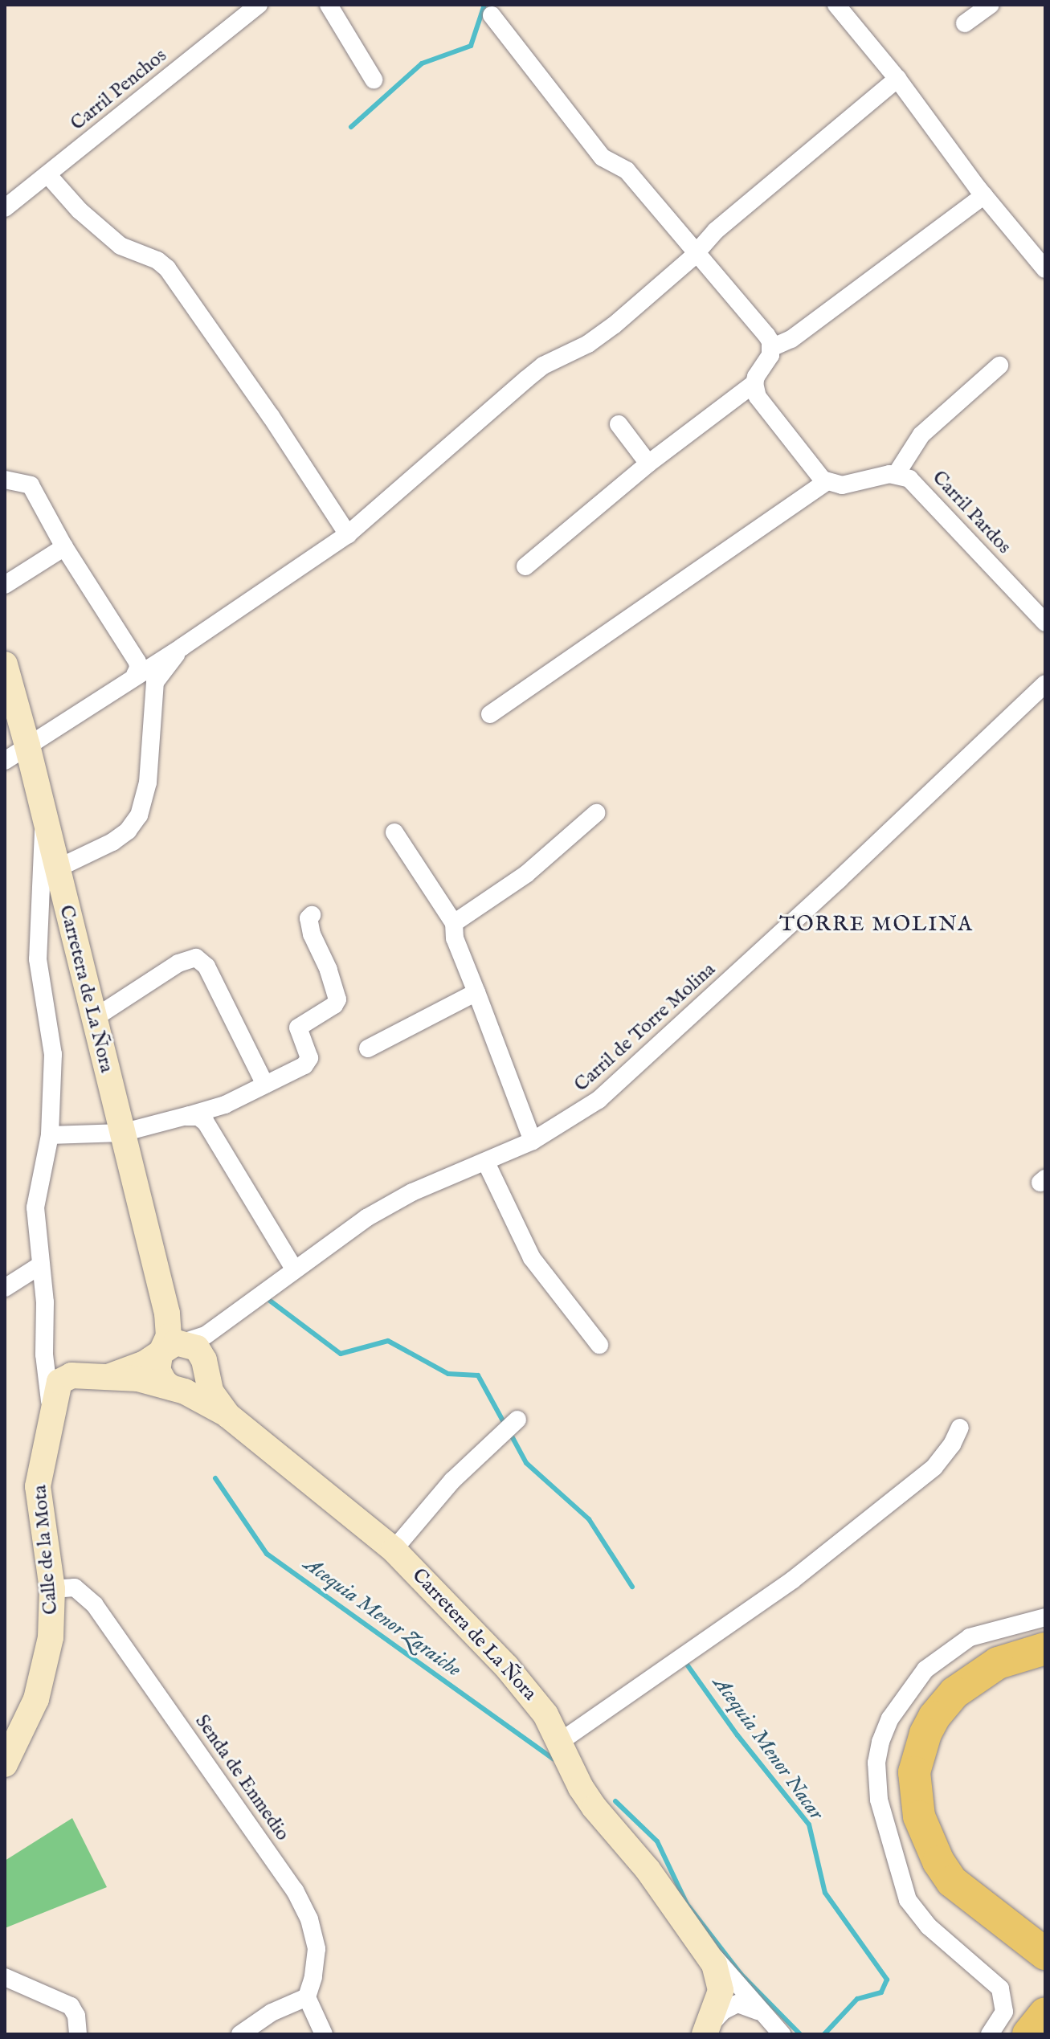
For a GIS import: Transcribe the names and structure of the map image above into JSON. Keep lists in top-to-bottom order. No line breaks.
{"streets":{"main road":["Carretera de La Ñora","Calle de la Mota"],"street":["Carril Penchos","Carril Pardos","Carril de Torre Molina","Senda de Enmedio"]},"crossings":[["Carretera de La Ñora","Carril de Torre Molina"],["Calle de la Mota","Senda de Enmedio"]],"districts":["TORRE MOLINA"],"water":["Acequia Menor Zaraiche","Acequia Menor Nacar"]}
